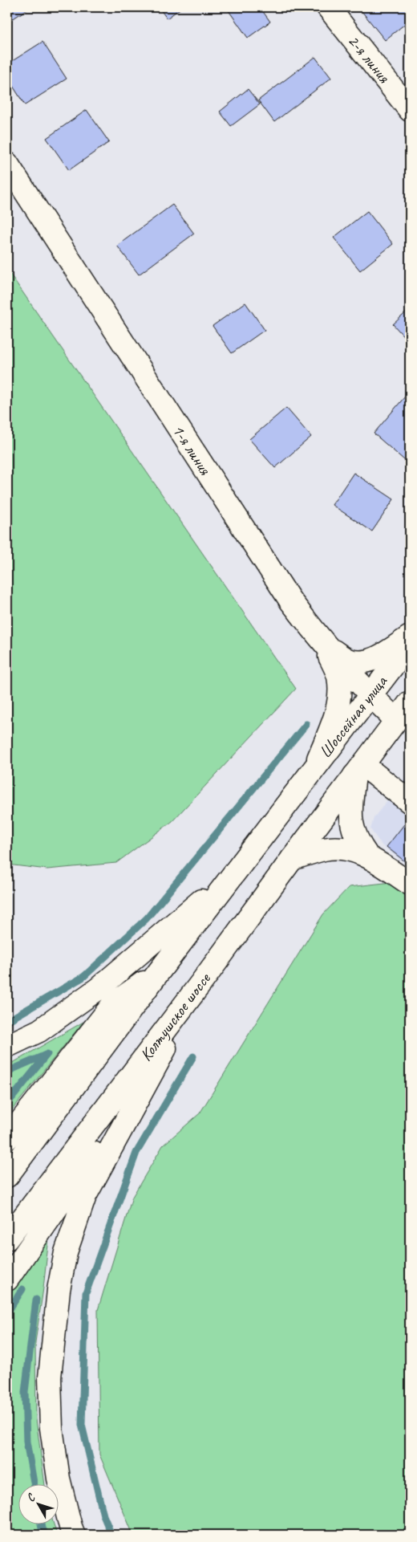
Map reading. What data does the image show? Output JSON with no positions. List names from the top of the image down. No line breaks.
{"streets":{"main road":["2-я линия","1-я линия","Шоссейная улица","Колтушское шоссе"]},"crossings":[["1-я линия","Шоссейная улица"]],"north":"top left"}
